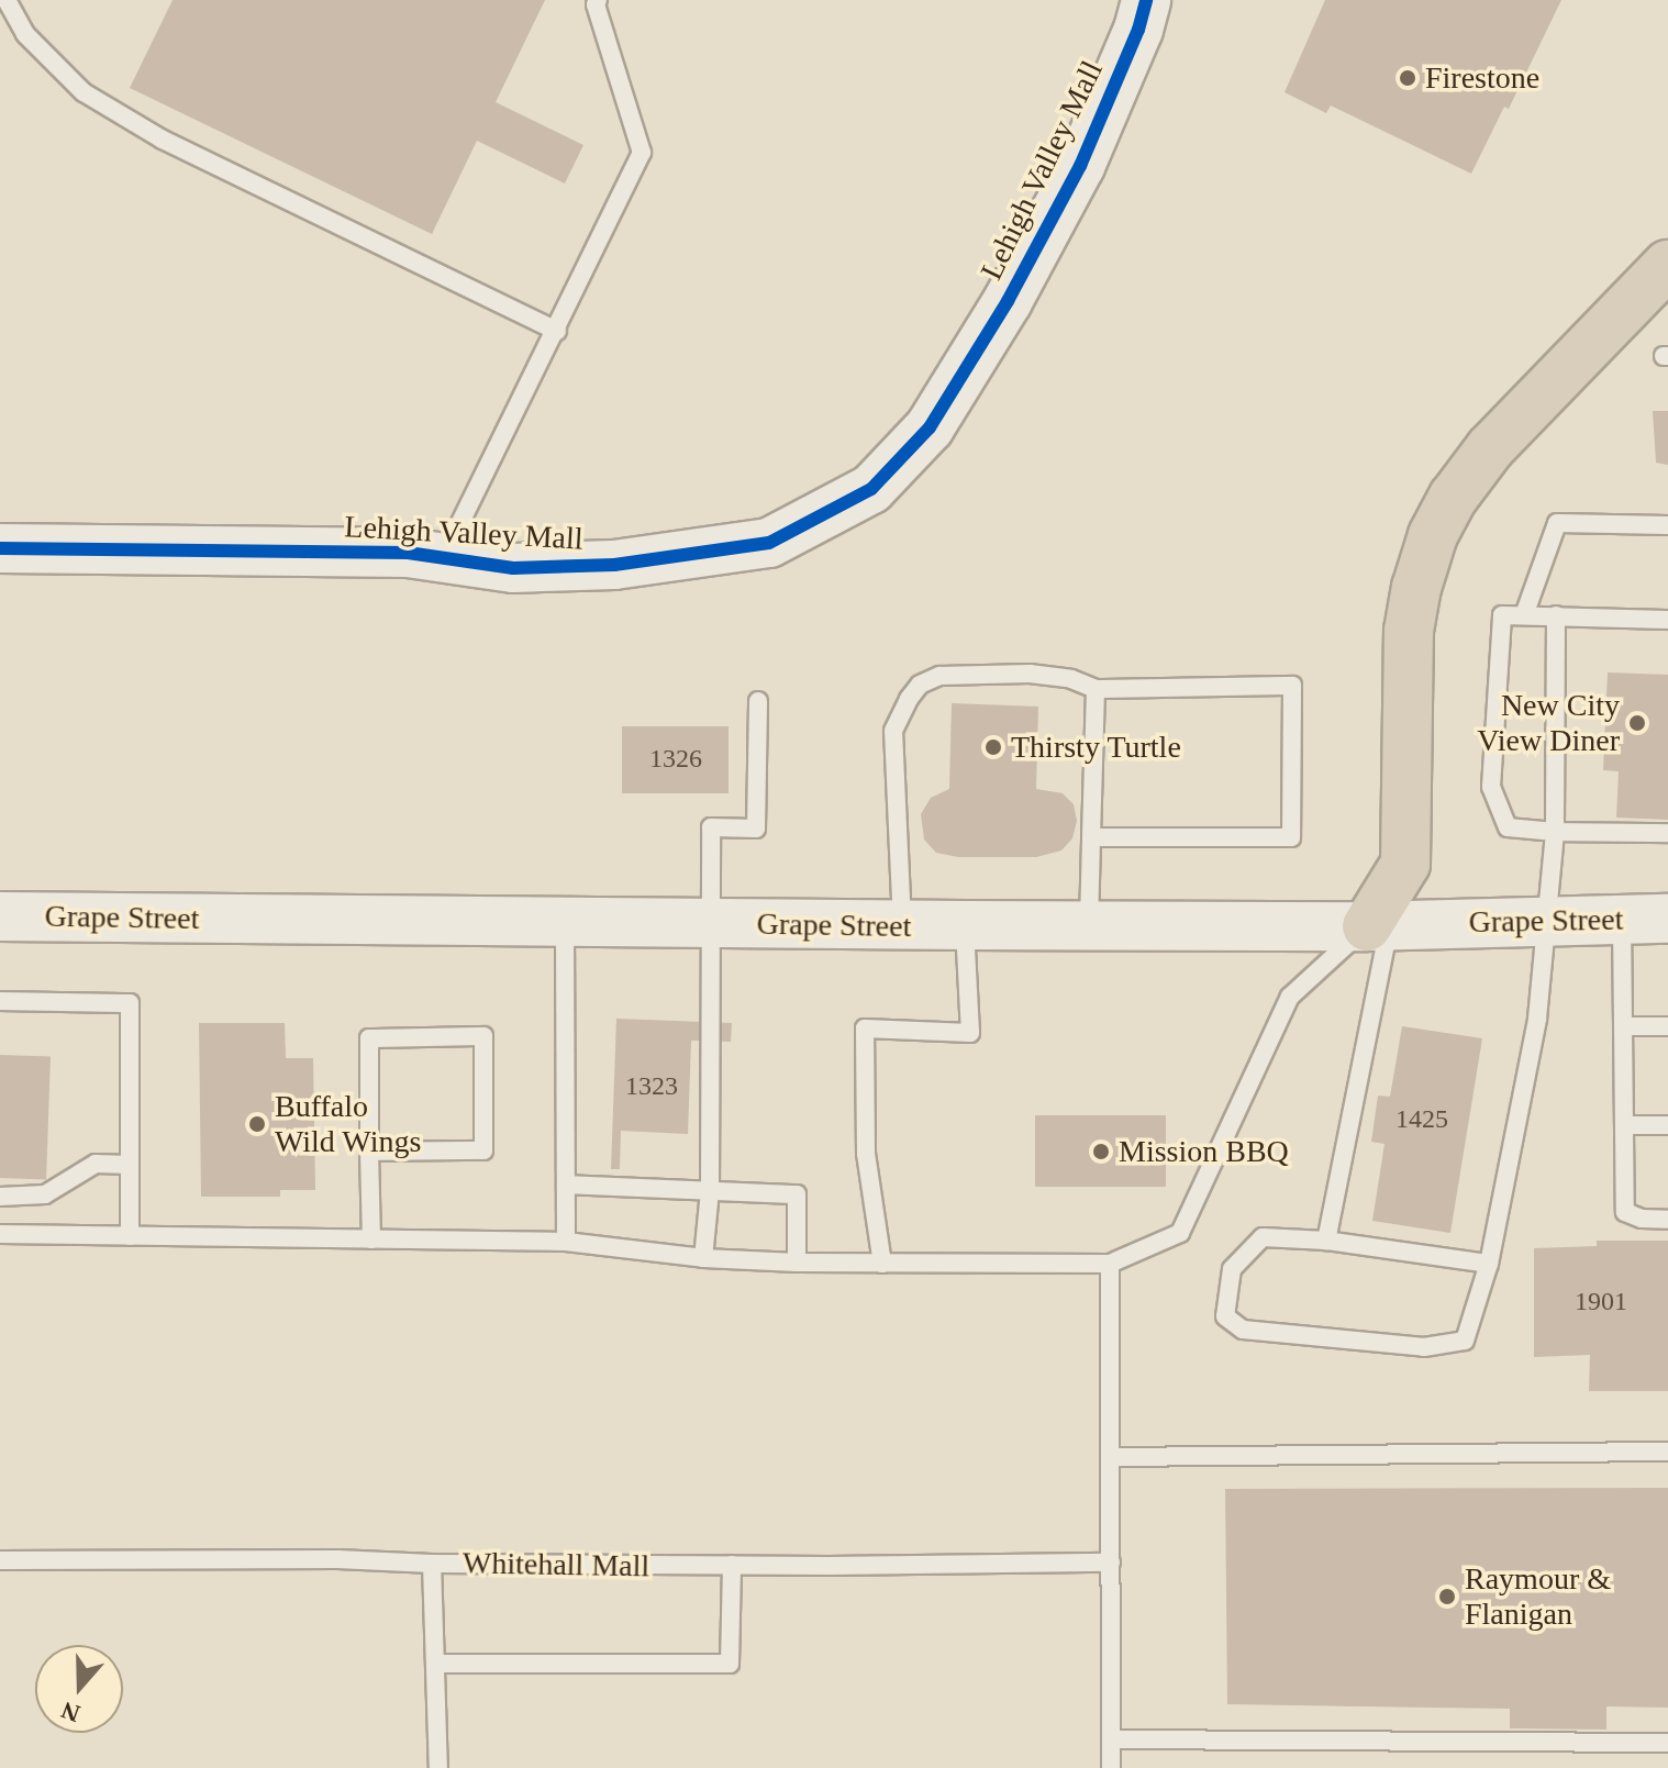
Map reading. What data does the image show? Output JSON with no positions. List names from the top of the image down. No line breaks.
{"streets":{"main road":["Lehigh Valley Mall","Grape Street"],"lane":["Whitehall Mall"]},"places":["Firestone","New City View Diner","Thirsty Turtle","Buffalo Wild Wings","Mission BBQ","Raymour & Flanigan"],"house_numbers":["1326","1323","1425","1901"],"north":"bottom"}
